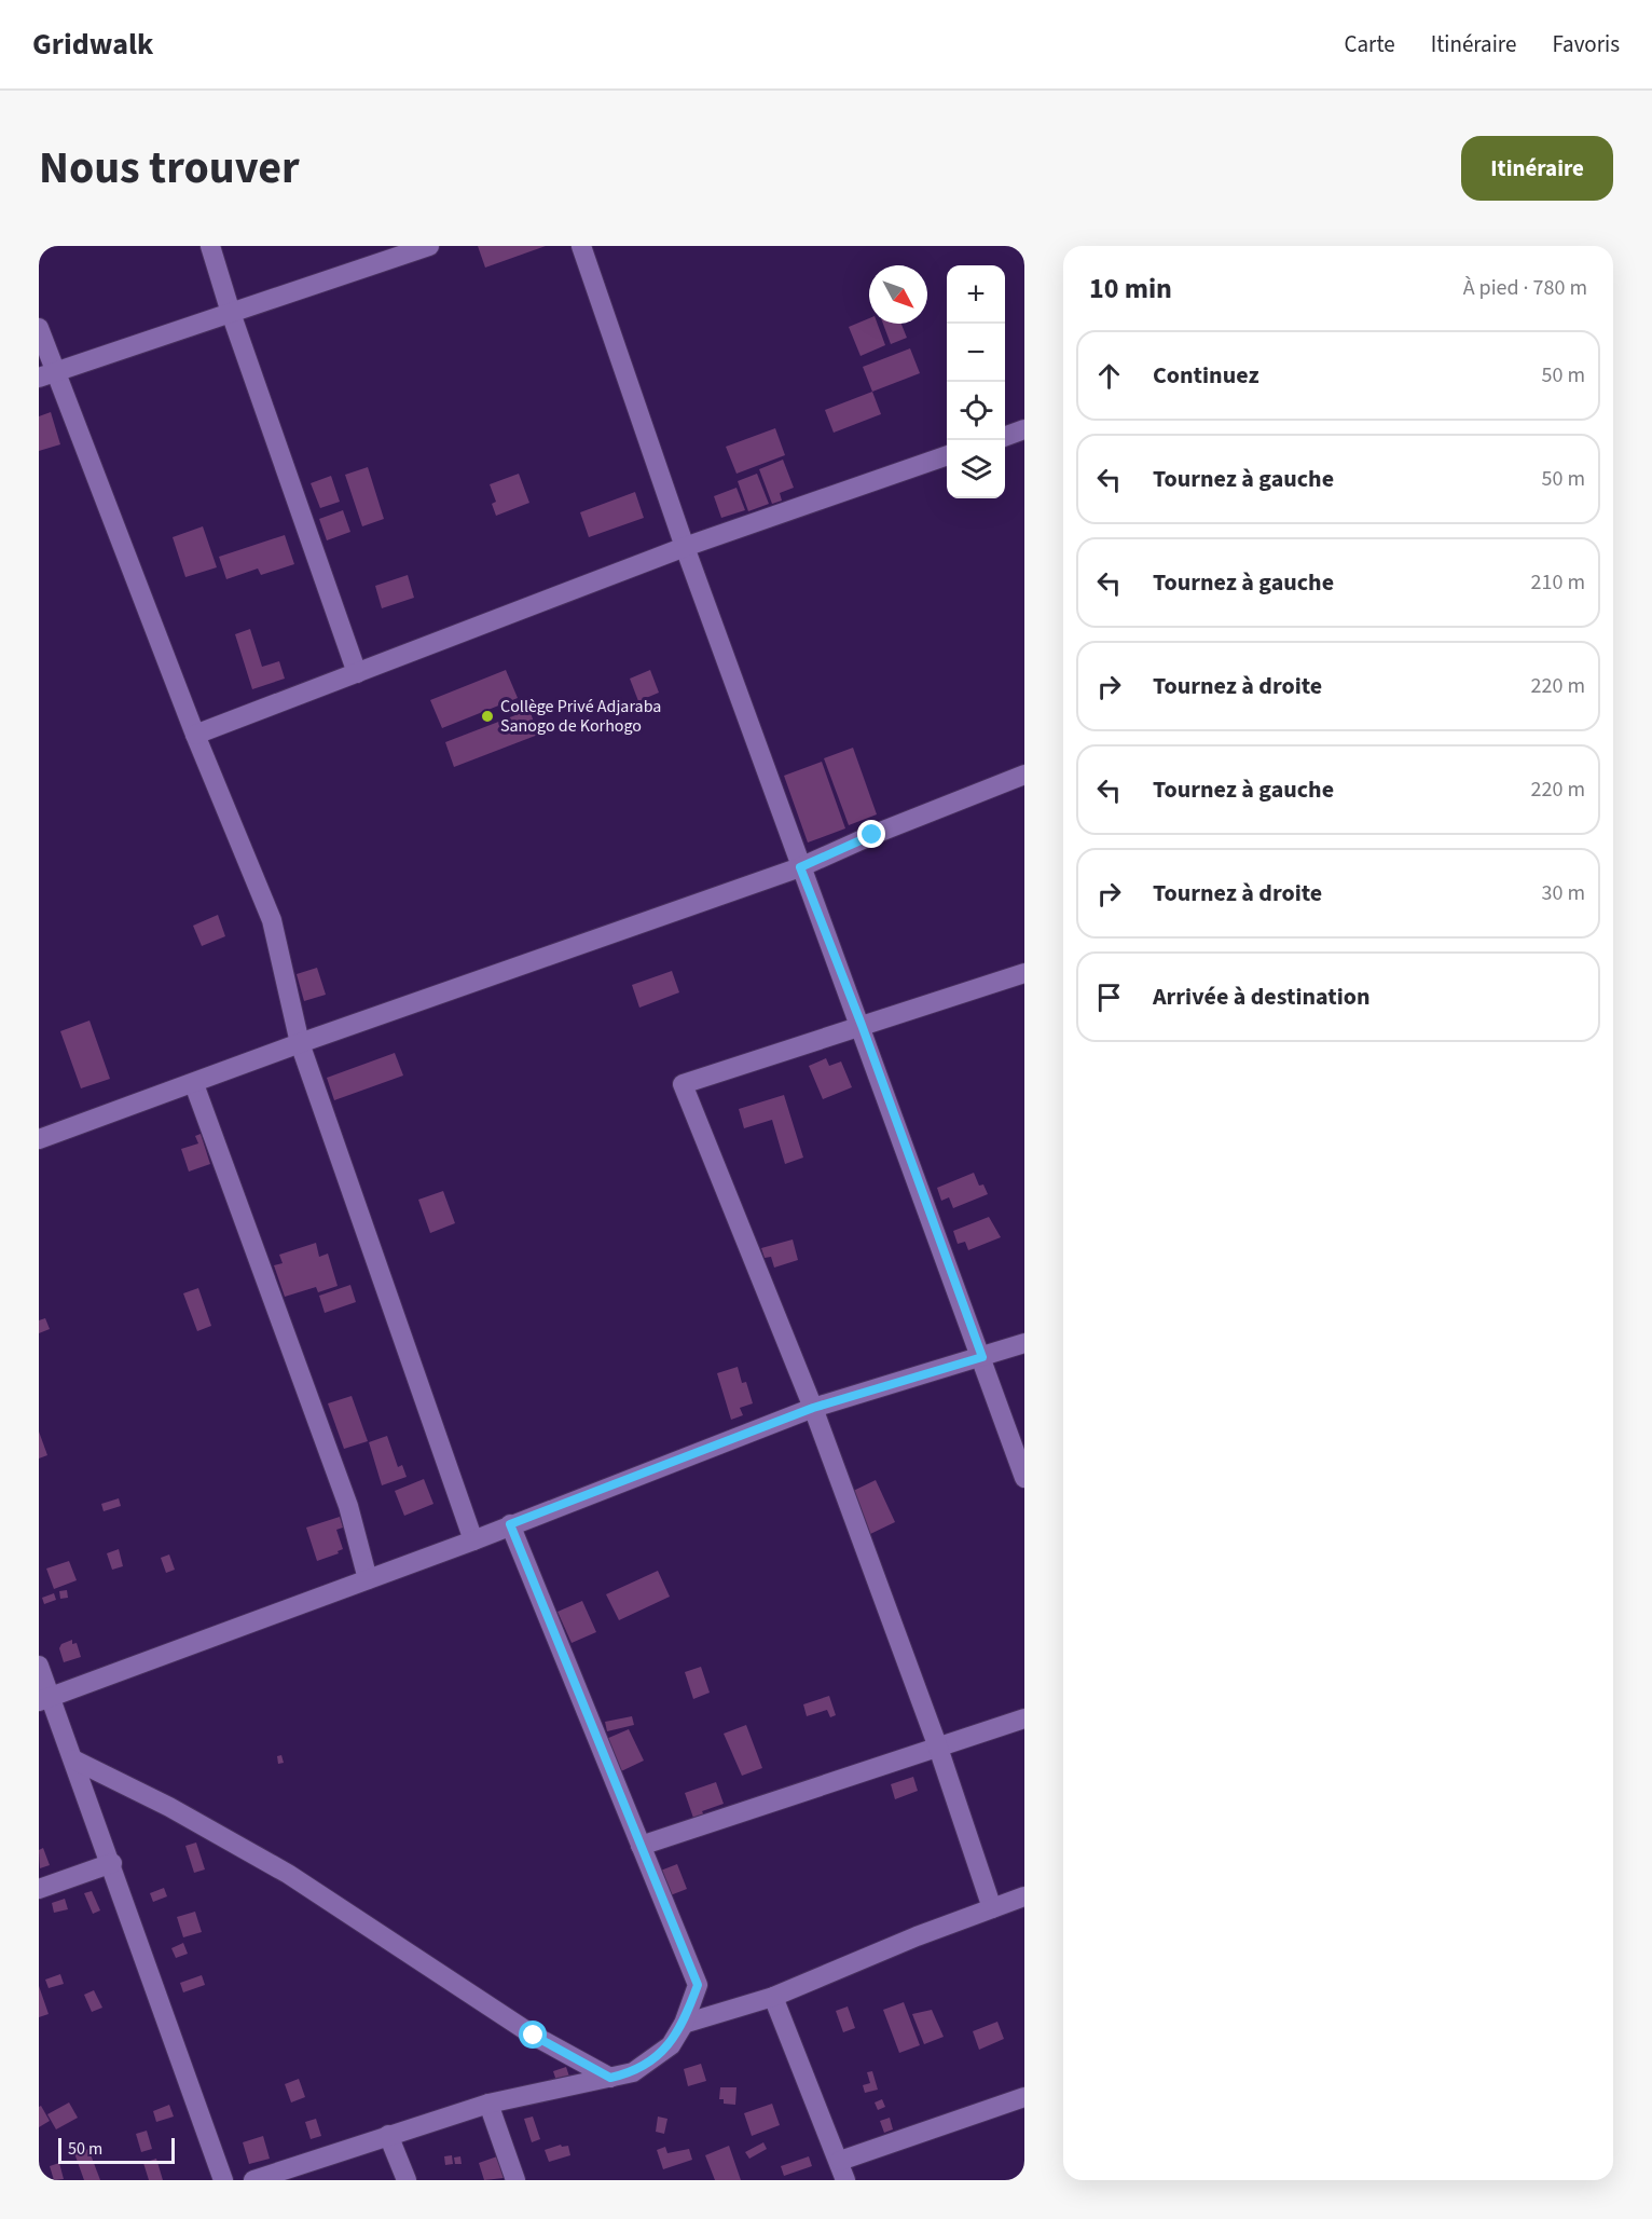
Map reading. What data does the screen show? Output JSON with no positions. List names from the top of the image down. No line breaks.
{"places":["Collège Privé Adjaraba Sanogo de Korhogo"],"scale_bar":"50 m","north":"bottom right","page":{"header":"Gridwalk","nav":["Carte","Itinéraire","Favoris"],"title":"Nous trouver","buttons":"Itinéraire","heading":["10 min","À pied · 780 m"],"map_buttons":["+","−"],"list":[["Continuez","50 m"],["Tournez à gauche","50 m"],["Tournez à gauche","210 m"],["Tournez à droite","220 m"],["Tournez à gauche","220 m"],["Tournez à droite","30 m"],"Arrivée à destination"],"scale":"50 m"}}
